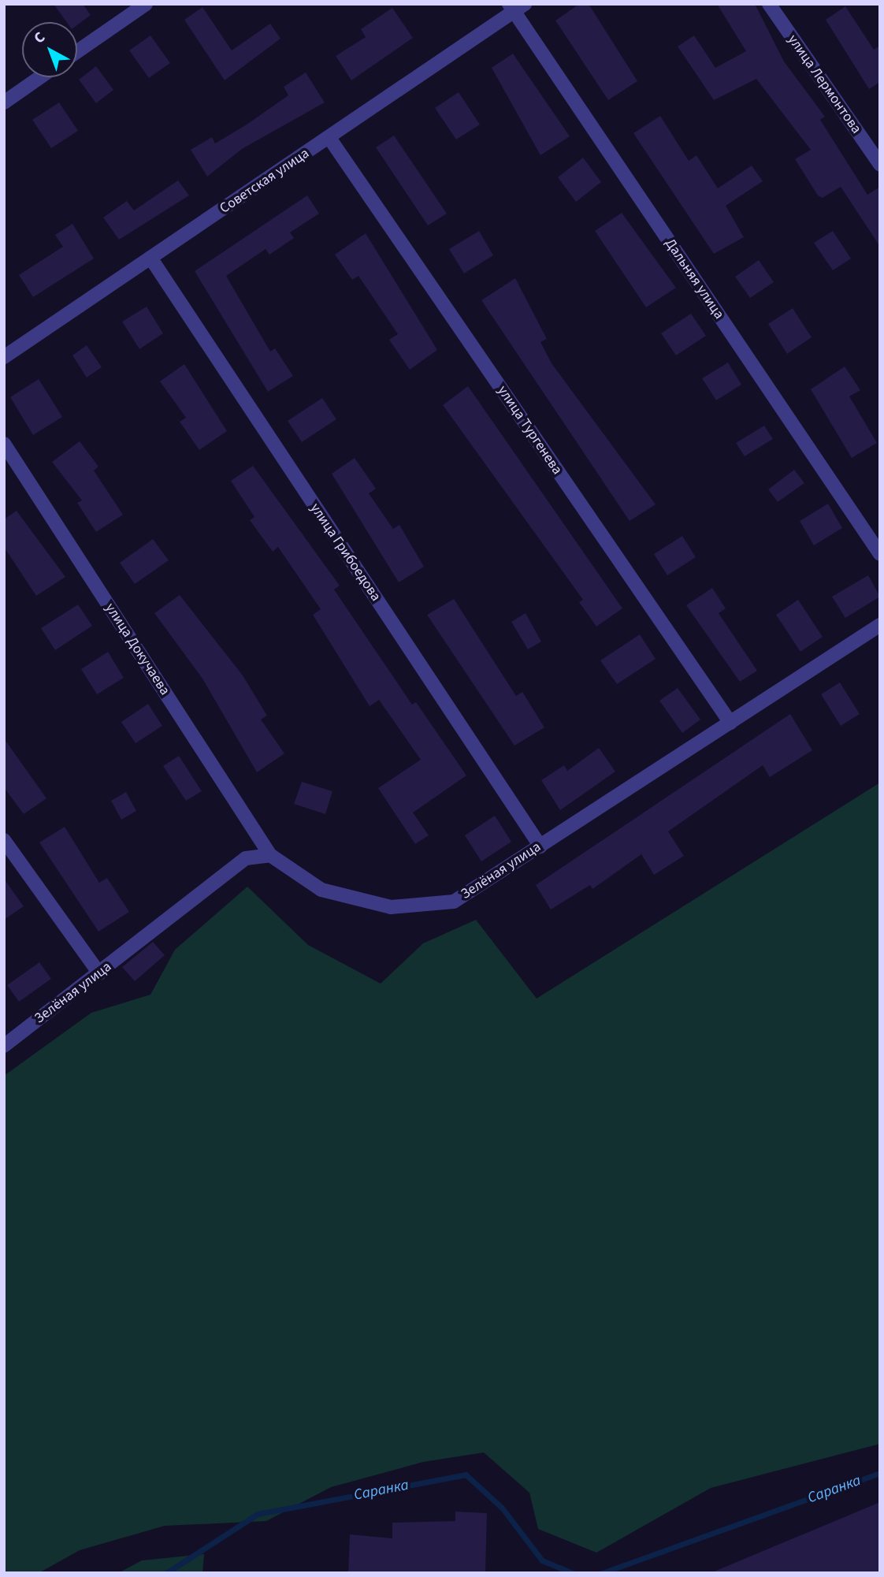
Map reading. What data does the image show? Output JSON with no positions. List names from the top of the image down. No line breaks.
{"streets":{"street":["улица Лермонтова","Советская улица","Дальняя улица","улица Тургенева","улица Грибоедова","улица Докучаева","Зелёная улица"]},"crossings":[["Советская улица","Дальняя улица"],["Советская улица","улица Тургенева"],["Советская улица","улица Грибоедова"],["улица Тургенева","Зелёная улица"],["улица Грибоедова","Зелёная улица"],["улица Докучаева","Зелёная улица"]],"water":["Саранка"],"north":"top left"}
